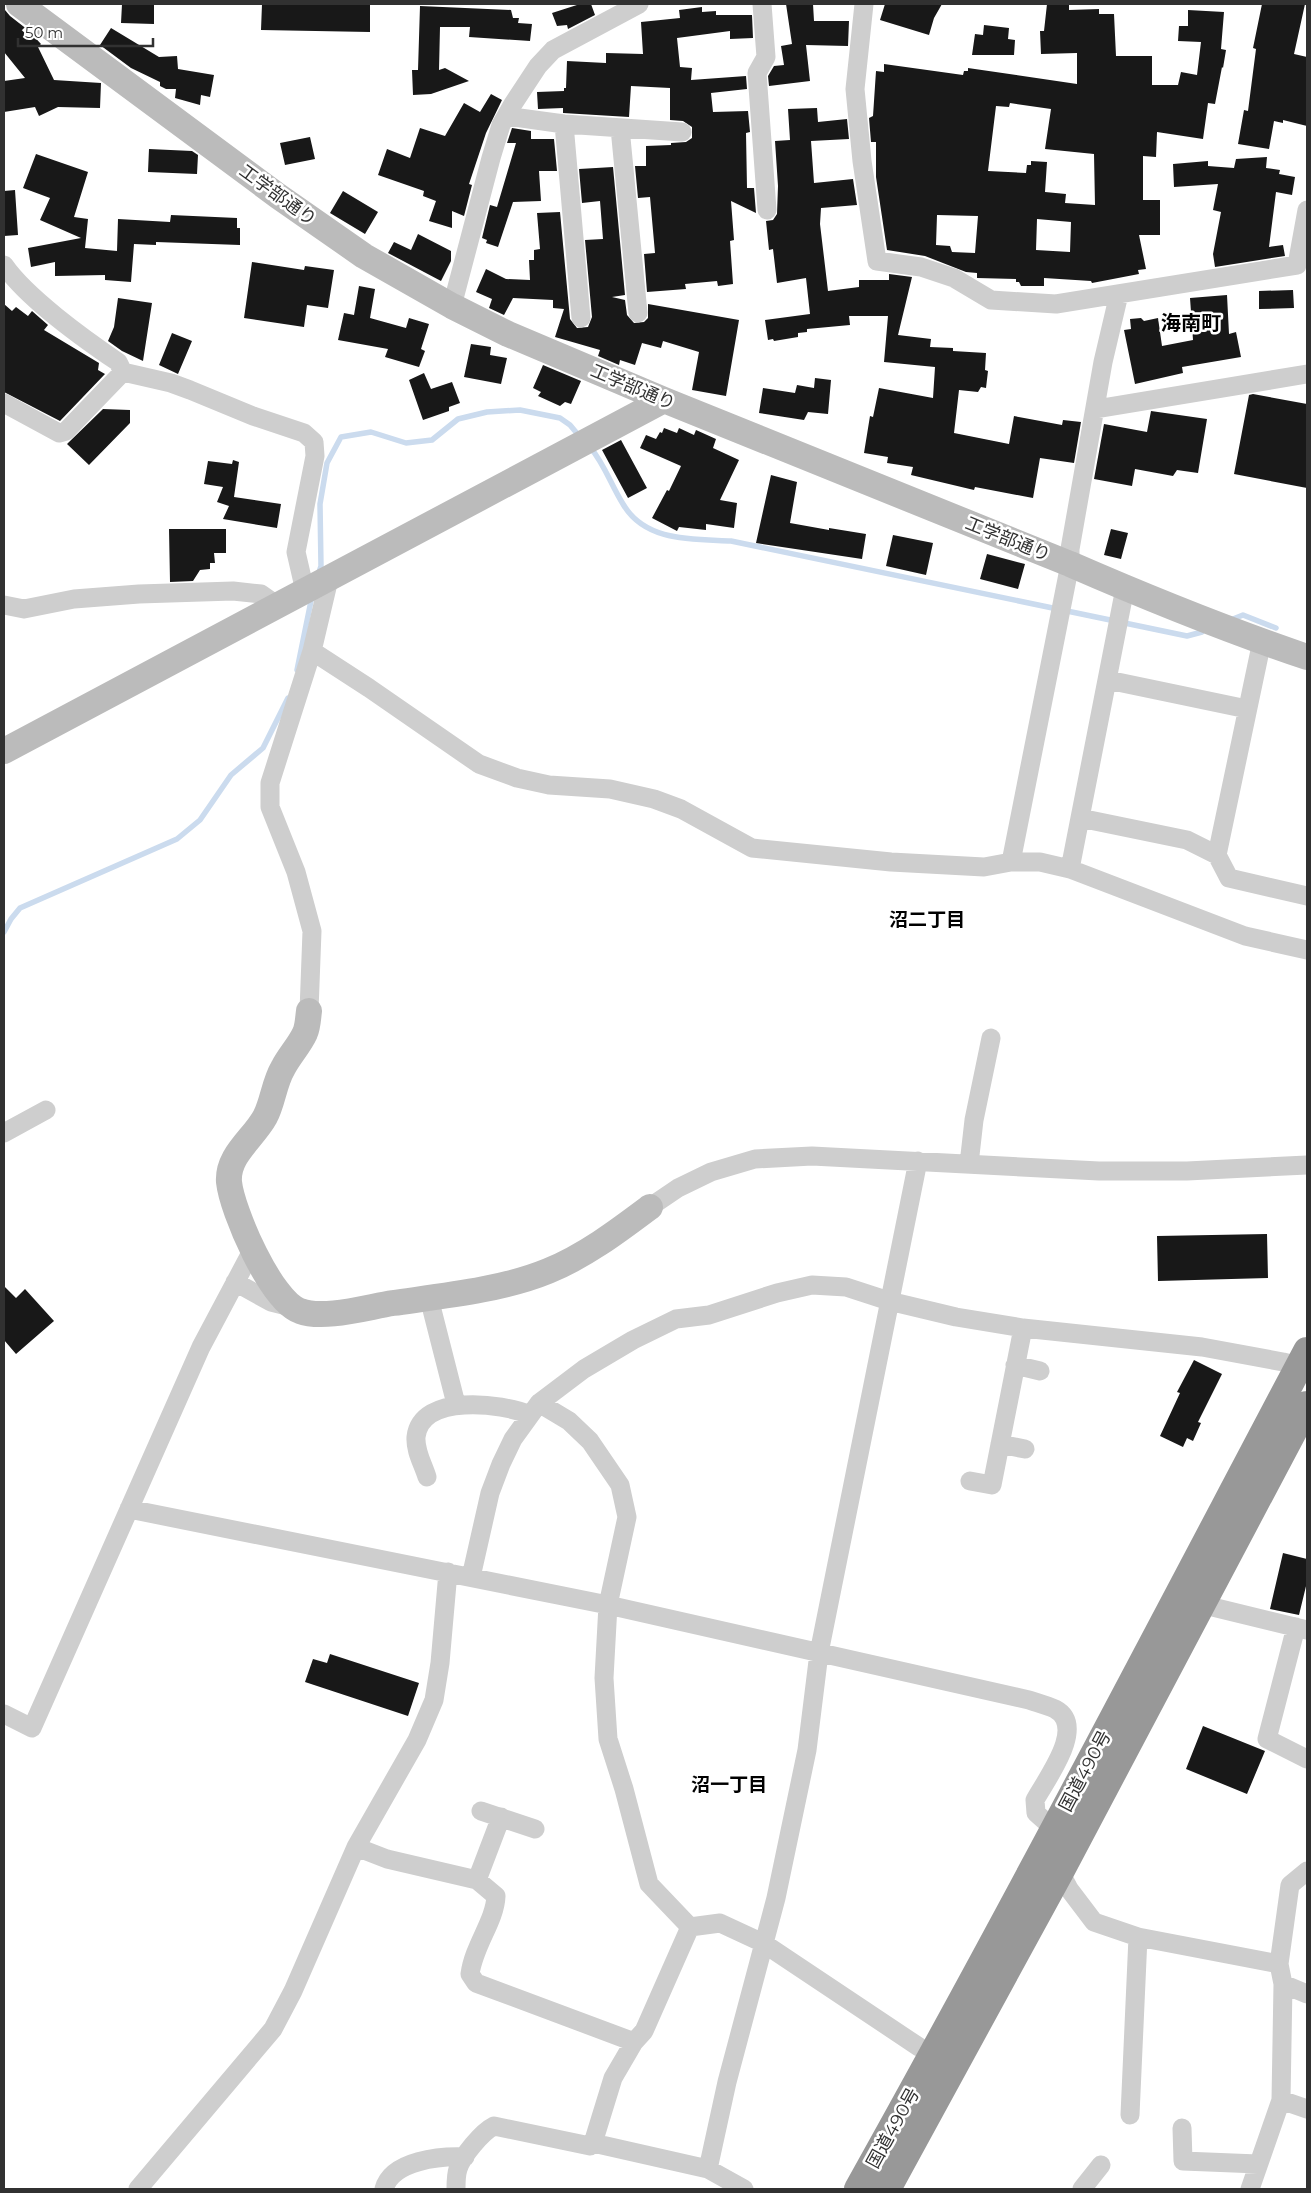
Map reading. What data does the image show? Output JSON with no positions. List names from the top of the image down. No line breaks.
{"streets":{"highway":["国道490号"],"street":["工学部通り"]},"districts":["海南町","沼二丁目","沼一丁目"],"scale_bar":"50 m"}
